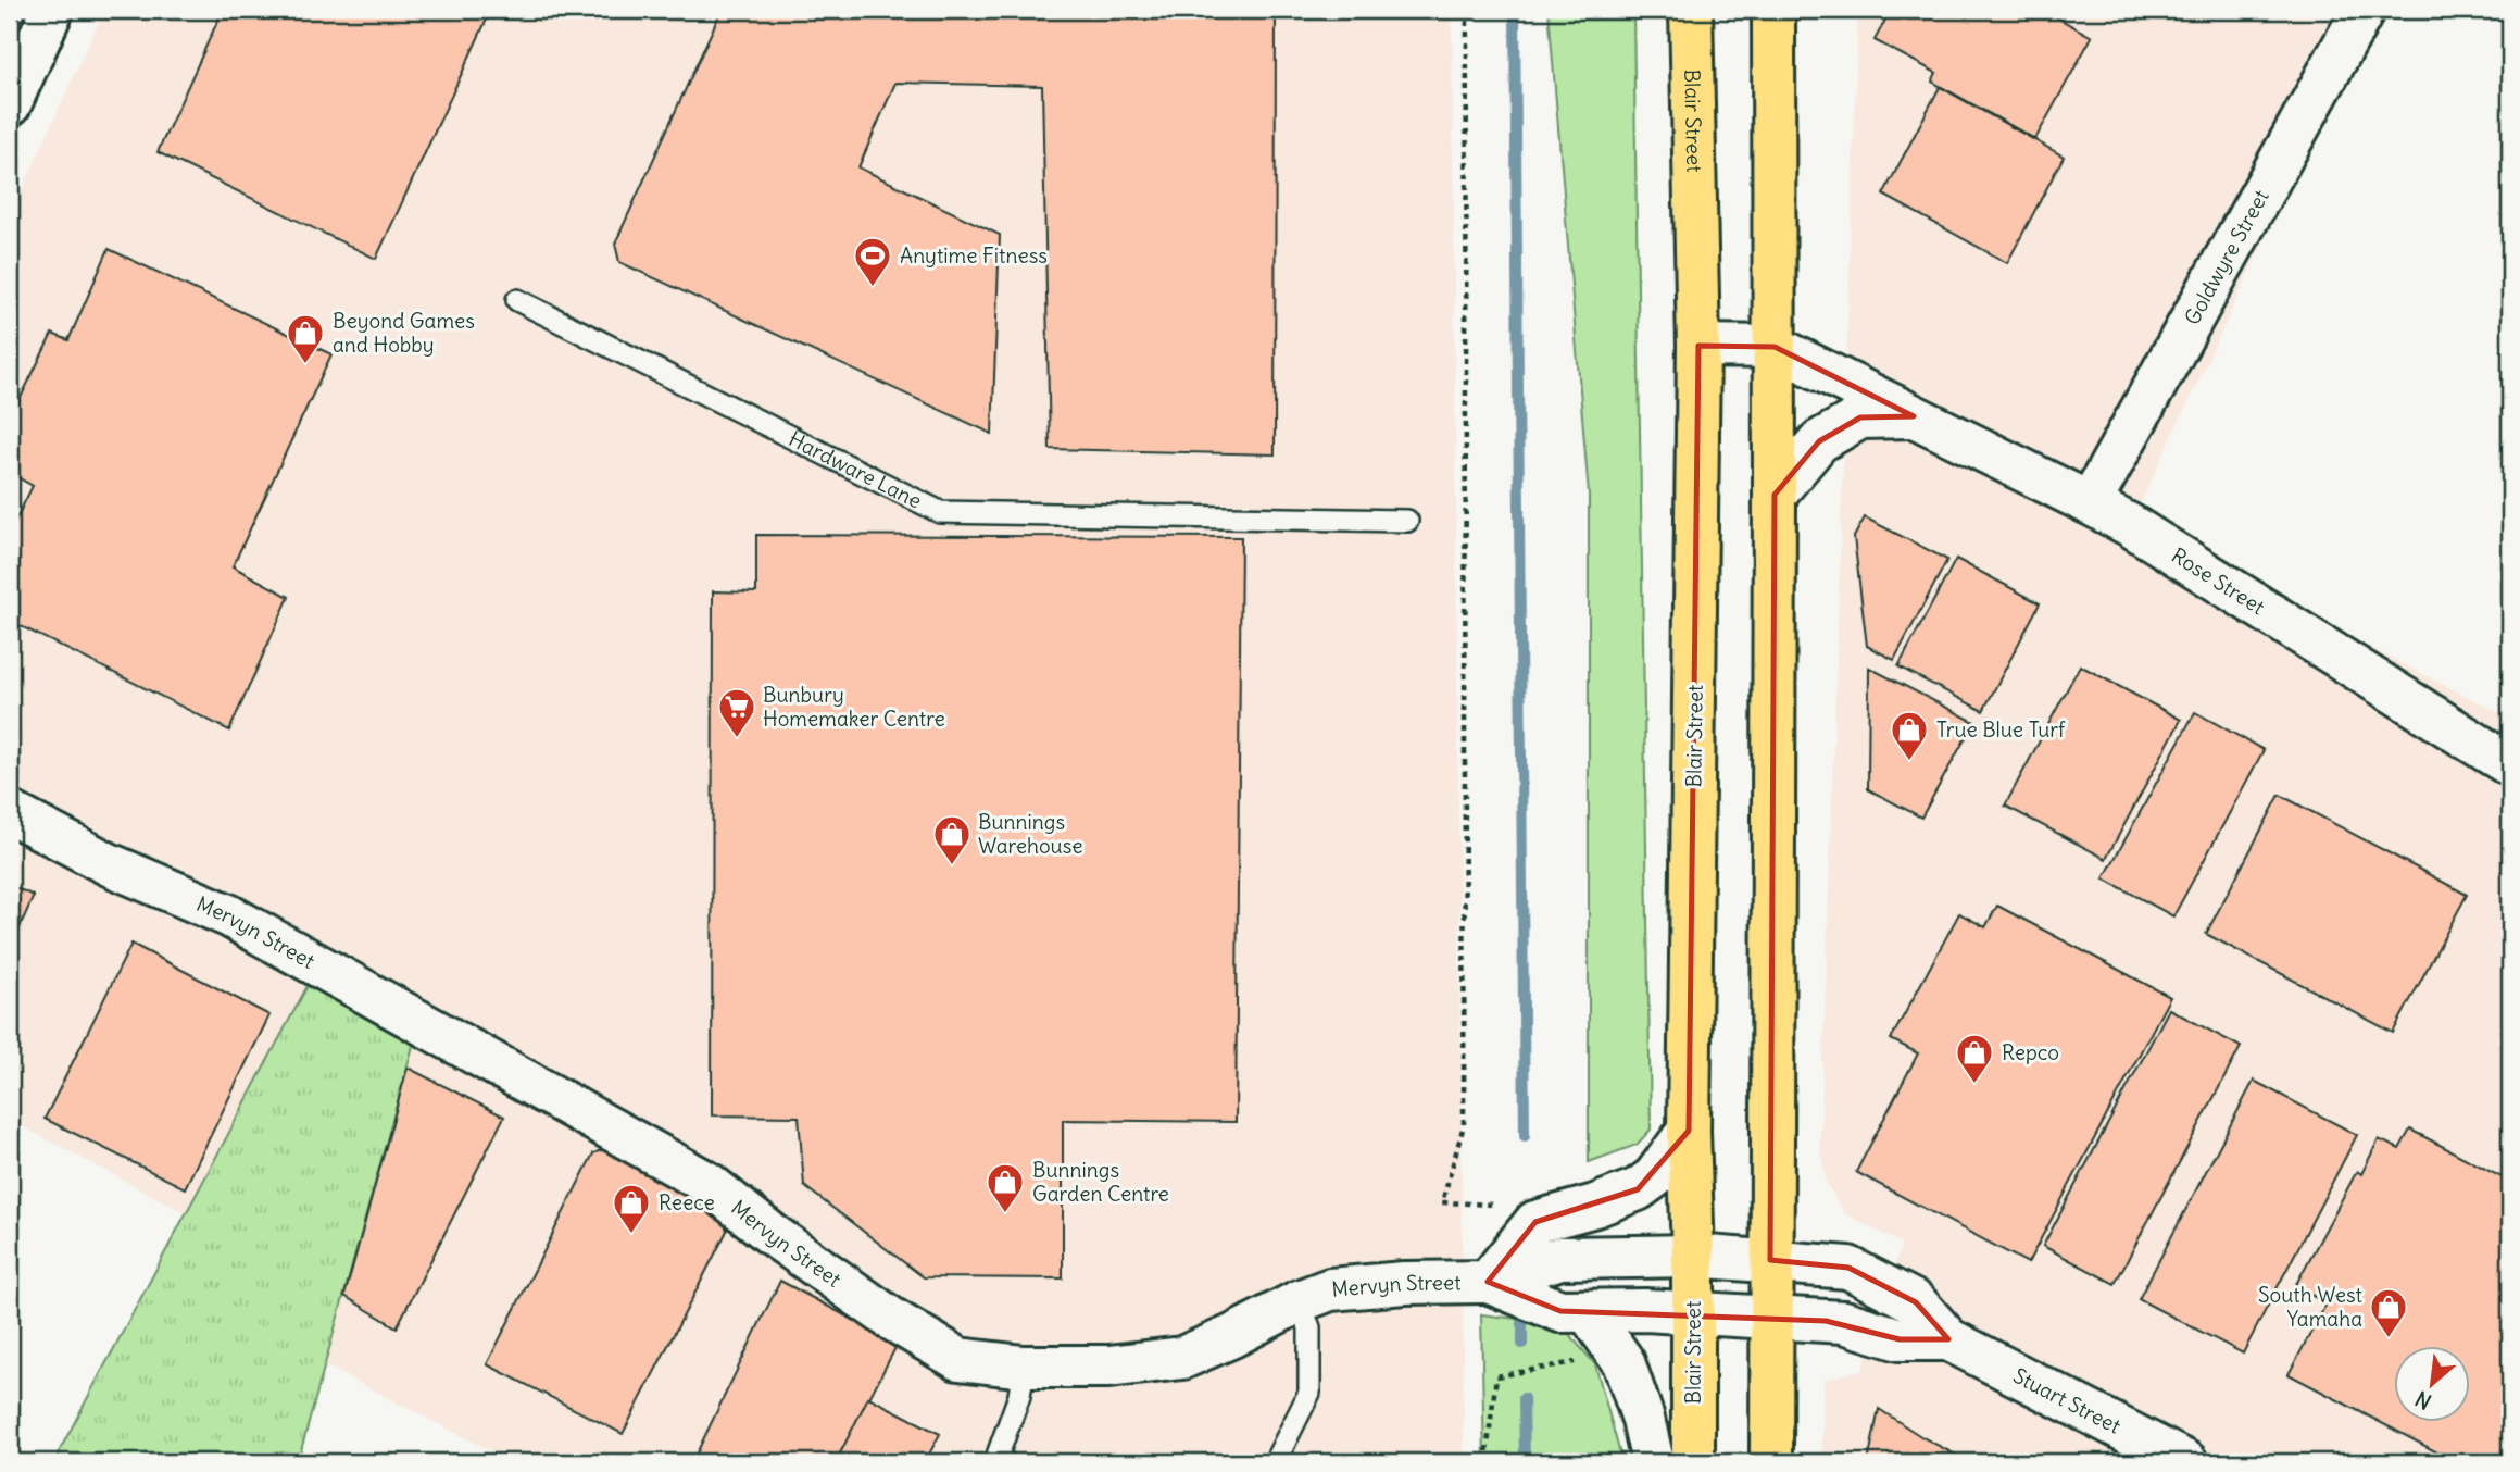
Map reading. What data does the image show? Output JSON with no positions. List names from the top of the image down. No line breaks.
{"streets":{"main road":["Blair Street"],"street":["Goldwyre Street","Rose Street","Mervyn Street","Stuart Street"],"lane":["Hardware Lane"]},"crossings":[["Blair Street","Rose Street"],["Blair Street","Mervyn Street"],["Goldwyre Street","Rose Street"],["Mervyn Street","Stuart Street"]],"places":{"sports":["Anytime Fitness"],"shop":["Beyond Games and Hobby","True Blue Turf","Bunnings Warehouse","Repco","Bunnings Garden Centre","Reece","South West Yamaha"],"supermarket":["Bunbury Homemaker Centre"]},"north":"bottom left"}
